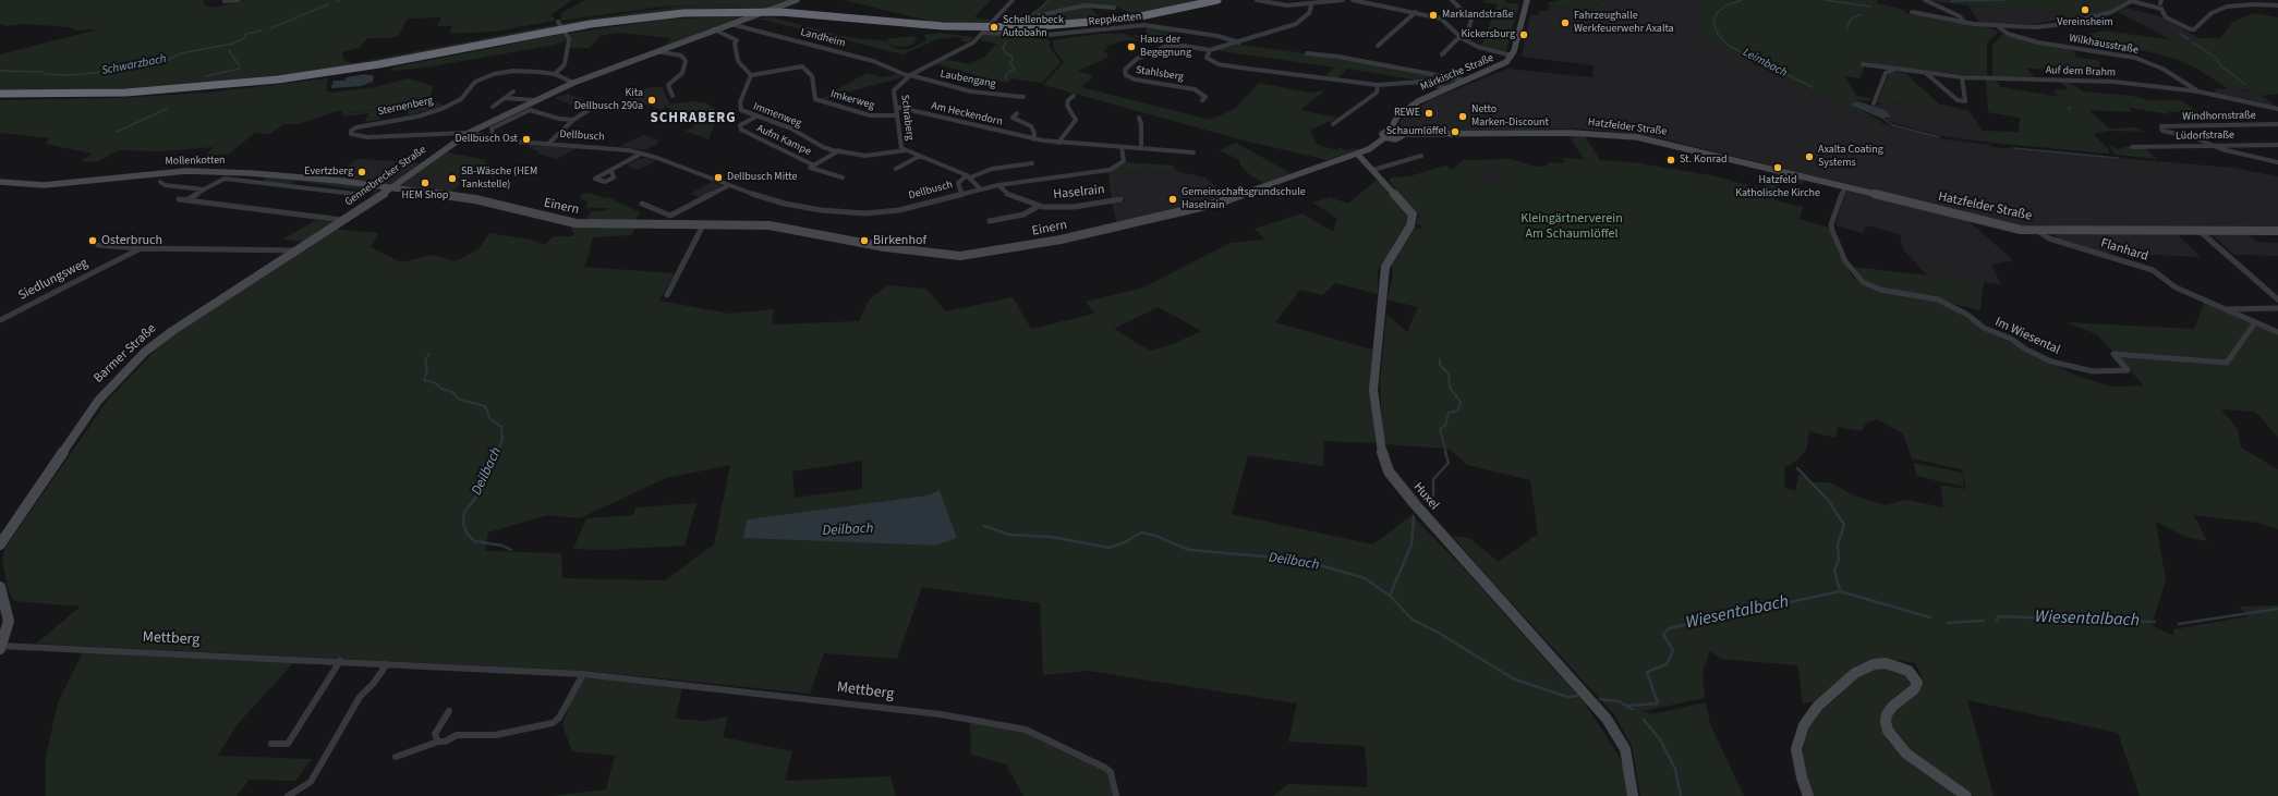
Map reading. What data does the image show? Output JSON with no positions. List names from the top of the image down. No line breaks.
{"streets":{"main road":["Märkische Straße","Hatzfelder Straße","Mollenkotten","Gennebrecker Straße","Einern","Barmer Straße","Huxel"],"street":["Reppkotten","Landheim","Wilkhausstraße","Auf dem Brahm","Stahlsberg","Laubengang","Imkerweg","Sternenberg","Am Heckendorn","Immenweg","Windhornstraße","Schraberg","Dellbusch","Lüdorfstraße","Aufm Kampe","Haselrain","Flanhard","Siedlungsweg","Im Wiesental","Mettberg"]},"crossings":[["Reppkotten","Stahlsberg"],["Reppkotten","Schraberg"],["Landheim","Laubengang"],["Landheim","Schraberg"],["Landheim","Gennebrecker Straße"],["Wilkhausstraße","Auf dem Brahm"],["Märkische Straße","Einern"],["Laubengang","Schraberg"],["Imkerweg","Immenweg"],["Imkerweg","Schraberg"],["Sternenberg","Dellbusch"],["Sternenberg","Gennebrecker Straße"],["Am Heckendorn","Schraberg"],["Am Heckendorn","Dellbusch"],["Immenweg","Schraberg"],["Immenweg","Aufm Kampe"],["Windhornstraße","Lüdorfstraße"],["Schraberg","Dellbusch"],["Hatzfelder Straße","Flanhard"],["Hatzfelder Straße","Im Wiesental"],["Dellbusch","Gennebrecker Straße"],["Dellbusch","Haselrain"],["Mollenkotten","Gennebrecker Straße"],["Mollenkotten","Einern"],["Gennebrecker Straße","Einern"],["Gennebrecker Straße","Barmer Straße"],["Einern","Huxel"],["Flanhard","Im Wiesental"],["Siedlungsweg","Barmer Straße"]],"districts":["SCHRABERG"],"water":["Leimbach","Schwarzbach","Deilbach","Wiesentalbach"],"parks":["Kleingärtnerverein Am Schaumlöffel"],"places":["Vereinsheim","Marklandstraße","Fahrzeughalle Werkfeuerwehr Axalta","Schellenbeck Autobahn","Kickersburg","Haus der Begegnung","Kita Dellbusch 290a","REWE","Netto Marken-Discount","Schaumlöffel","Dellbusch Ost","Axalta Coating Systems","St. Konrad","Hatzfeld Katholische Kirche","Evertzberg","Dellbusch Mitte","SB-Wäsche (HEM Tankstelle)","HEM Shop","Gemeinschaftsgrundschule Haselrain","Osterbruch","Birkenhof"]}
